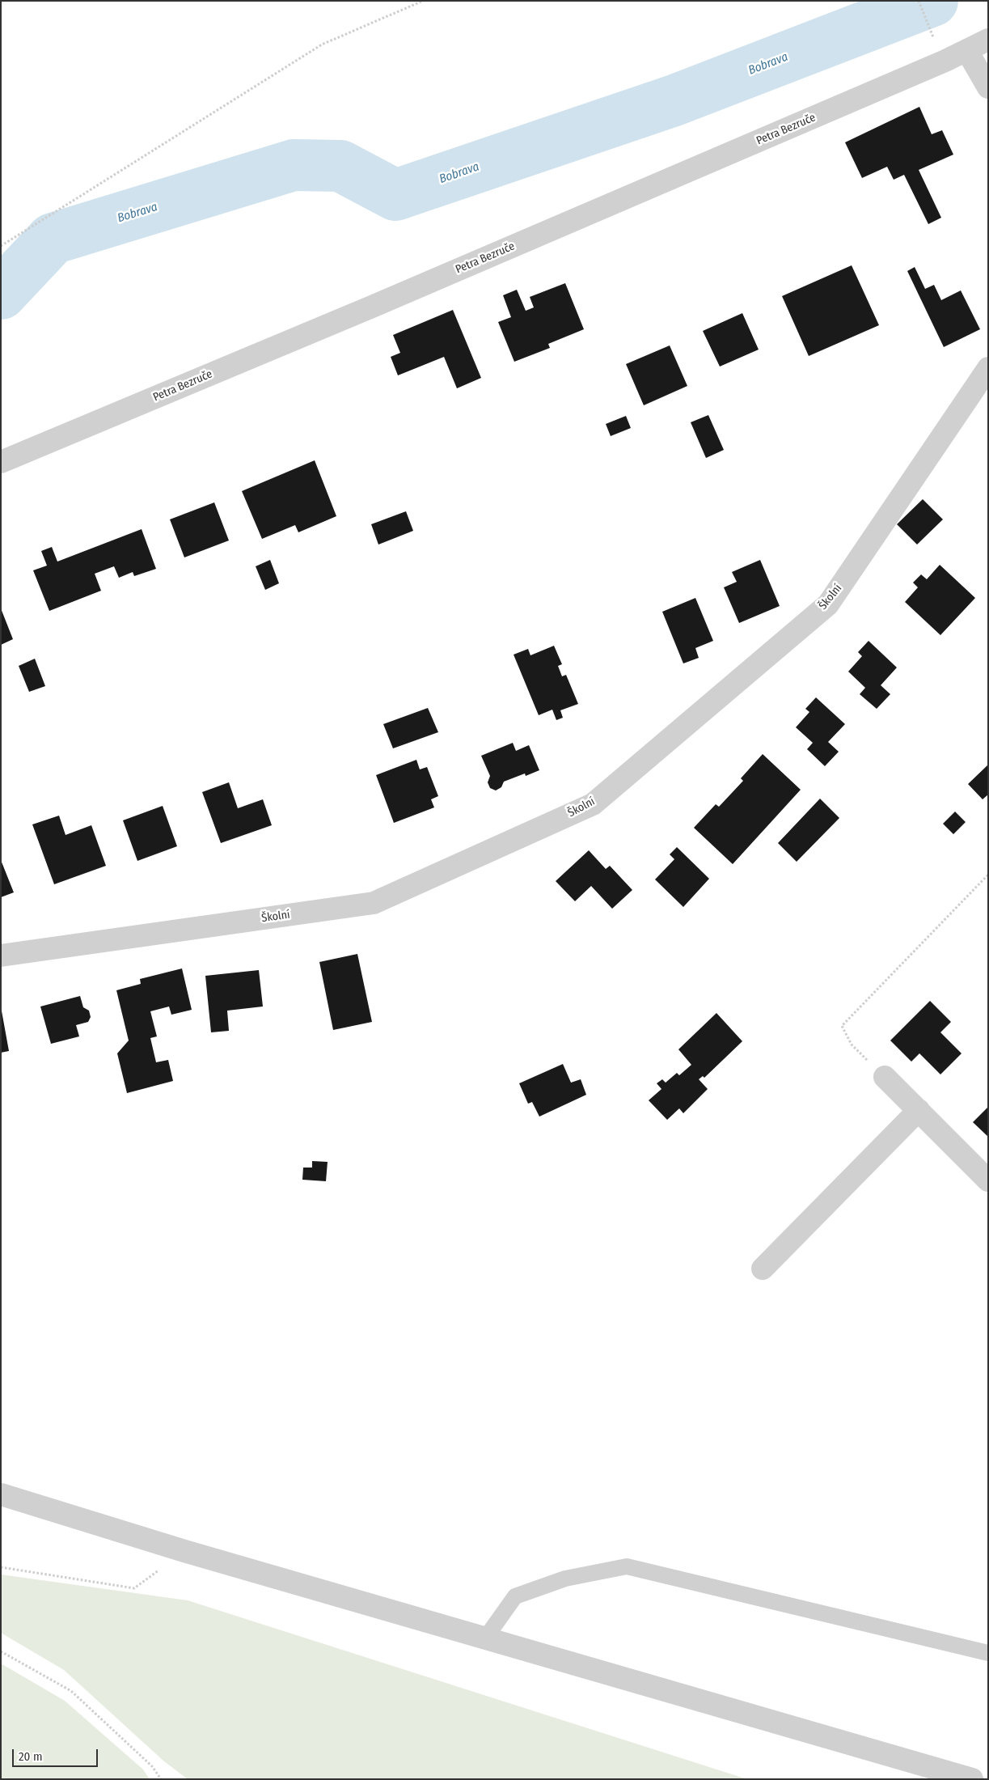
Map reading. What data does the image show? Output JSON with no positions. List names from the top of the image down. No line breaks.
{"streets":{"street":["Petra Bezruče","Školní"]},"water":["Bobrava"],"scale_bar":"20 m"}
